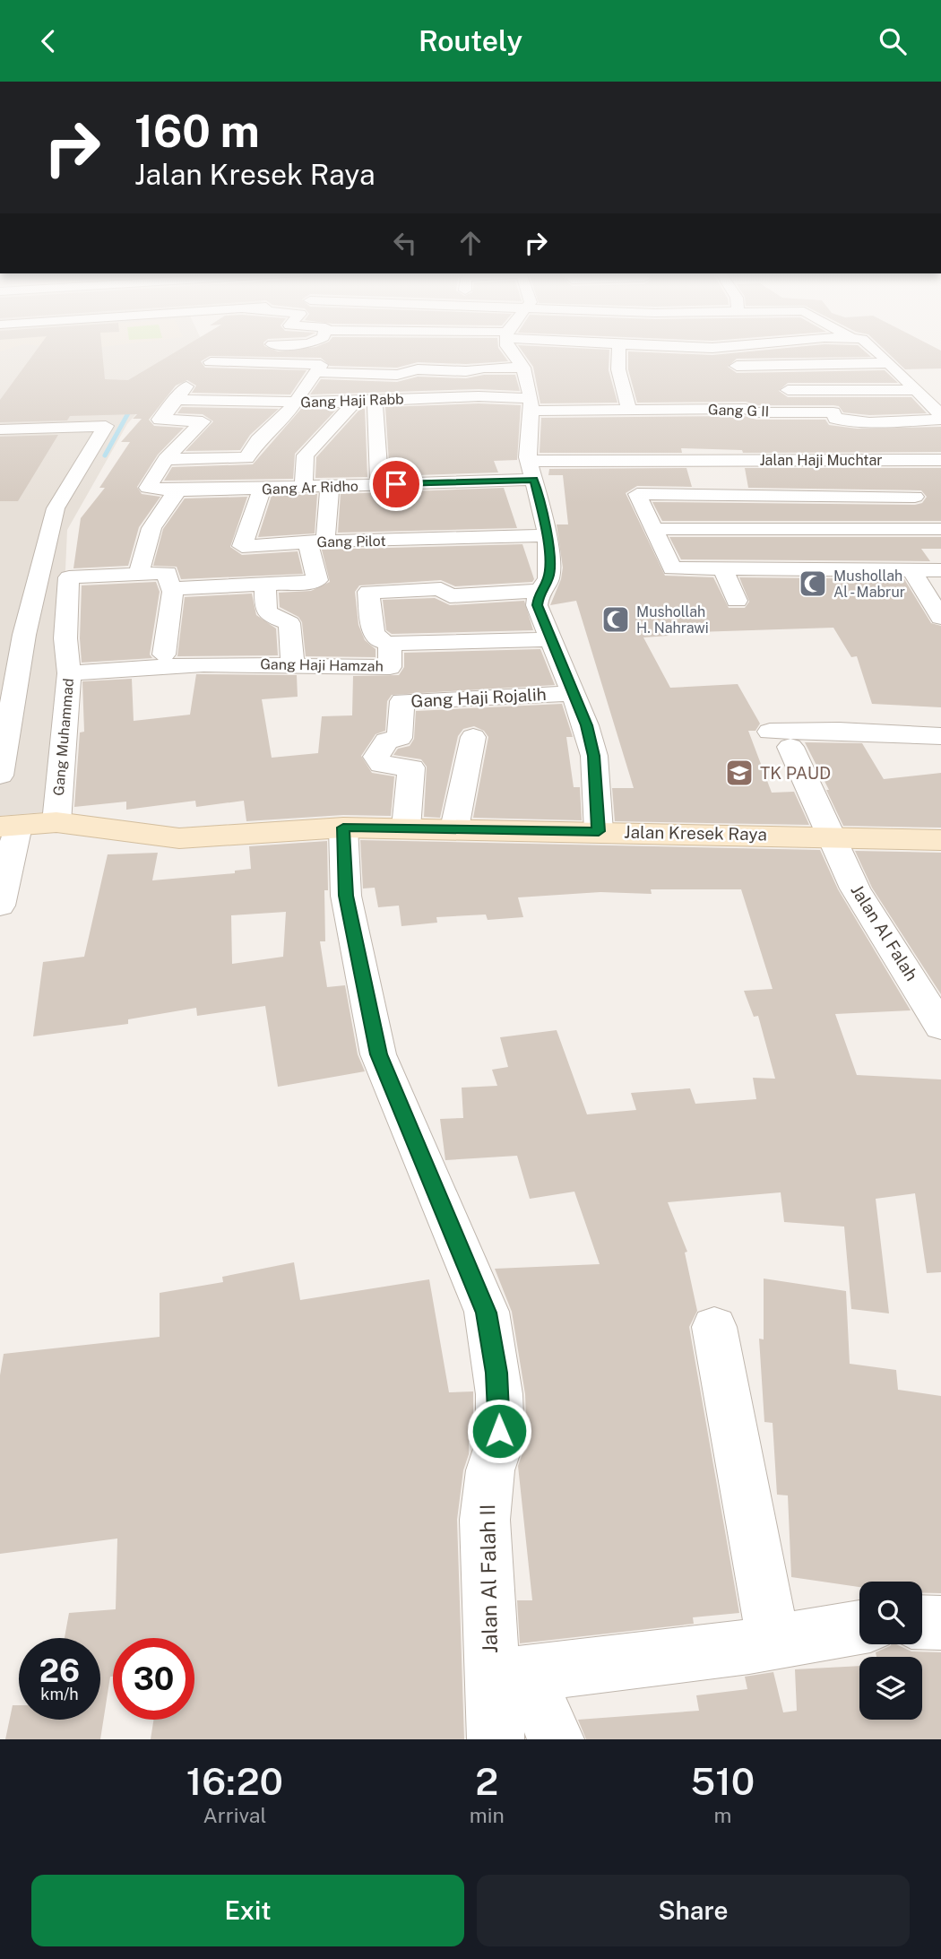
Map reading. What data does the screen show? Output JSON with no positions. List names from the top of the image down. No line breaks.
{"streets":{"street":["Gang Haji Rabb","Gang G II","Jalan Haji Muchtar","Gang Ar Ridho","Gang Pilot","Gang Haji Hamzah","Gang Haji Rojalih","Gang Muhammad","Jalan Kresek Raya","Jalan Al Falah","Jalan Al Falah II"]},"crossings":[["Gang Haji Rabb","Gang G II"],["Gang Haji Hamzah","Gang Muhammad"],["Gang Haji Rojalih","Jalan Kresek Raya"],["Gang Muhammad","Jalan Kresek Raya"],["Jalan Kresek Raya","Jalan Al Falah"],["Jalan Kresek Raya","Jalan Al Falah II"]],"places":{"mosque":["Mushollah Al - Mabrur","Mushollah H. Nahrawi"],"school or university":["TK PAUD"]},"page":{"header":"Routely","turn":["160 m","Jalan Kresek Raya"],"speed":"26 km/h","limit":"30","eta":["16:20","Arrival","2","min","510","m"],"buttons":["Exit","Share"]}}
